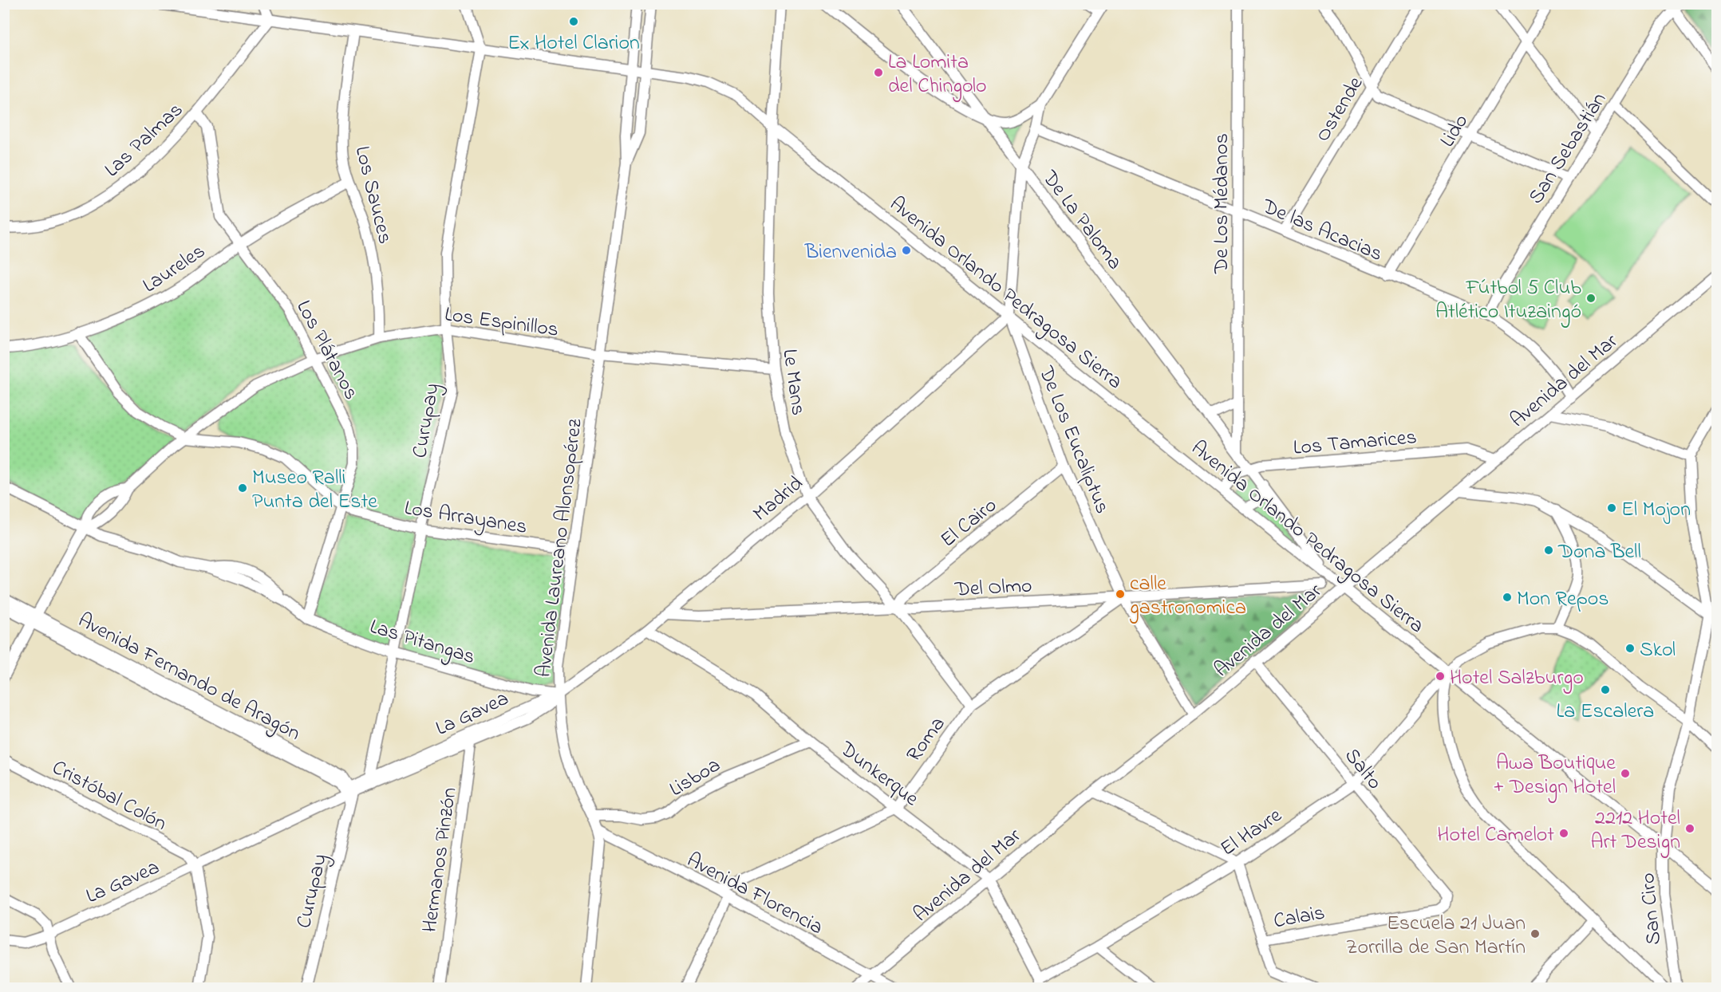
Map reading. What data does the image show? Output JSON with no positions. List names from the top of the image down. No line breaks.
{"streets":{"street":["Ostende","Lido","Las Palmas","San Sebastián","Los Sauces","De Los Médanos","De La Paloma","De las Acacias","Laureles","Avenida Orlando Pedragosa Sierra","Los Espinillos","Los Plátanos","Avenida del Mar","Le Mans","Curupay","De Los Eucaliptus","Los Tamarices","Madrid","Los Arrayanes","El Cairo","Avenida Laureano Alonsopérez","Del Olmo","Las Pitangas","Avenida Fernando de Aragón","La Gavea","Roma","Salto","Dunkerque","Lisboa","Cristóbal Colón","El Havre","Hermanos Pinzón","Avenida Florencia","San Ciro","Calais"]},"crossings":[["Ostende","De las Acacias"],["Lido","De las Acacias"],["Las Palmas","Avenida Orlando Pedragosa Sierra"],["Las Palmas","Los Plátanos"],["San Sebastián","De las Acacias"],["Los Sauces","Laureles"],["Los Sauces","Avenida Orlando Pedragosa Sierra"],["Los Sauces","Los Espinillos"],["De Los Médanos","De La Paloma"],["De Los Médanos","De las Acacias"],["De La Paloma","Avenida Orlando Pedragosa Sierra"],["De La Paloma","De Los Eucaliptus"],["De La Paloma","Los Tamarices"],["De las Acacias","Avenida del Mar"],["De las Acacias","De Los Eucaliptus"],["Laureles","Los Plátanos"],["Laureles","Los Arrayanes"],["Avenida Orlando Pedragosa Sierra","Avenida del Mar"],["Avenida Orlando Pedragosa Sierra","Le Mans"],["Avenida Orlando Pedragosa Sierra","Curupay"],["Avenida Orlando Pedragosa Sierra","De Los Eucaliptus"],["Avenida Orlando Pedragosa Sierra","Los Tamarices"],["Avenida Orlando Pedragosa Sierra","Madrid"],["Avenida Orlando Pedragosa Sierra","Avenida Laureano Alonsopérez"],["Avenida Orlando Pedragosa Sierra","El Havre"],["Avenida Orlando Pedragosa Sierra","San Ciro"],["Los Espinillos","Los Plátanos"],["Los Espinillos","Le Mans"],["Los Espinillos","Curupay"],["Los Espinillos","Los Arrayanes"],["Los Espinillos","Avenida Laureano Alonsopérez"],["Los Espinillos","Las Pitangas"],["Los Espinillos","Avenida Fernando de Aragón"],["Los Plátanos","Los Arrayanes"],["Los Plátanos","Las Pitangas"],["Avenida del Mar","De Los Eucaliptus"],["Avenida del Mar","Los Tamarices"],["Avenida del Mar","Salto"],["Avenida del Mar","Dunkerque"],["Avenida del Mar","Avenida Florencia"],["Le Mans","Madrid"],["Le Mans","El Cairo"],["Le Mans","Del Olmo"],["Le Mans","Roma"],["Curupay","Los Arrayanes"],["Curupay","Las Pitangas"],["Curupay","Avenida Fernando de Aragón"],["Curupay","La Gavea"],["De Los Eucaliptus","Madrid"],["De Los Eucaliptus","El Cairo"],["De Los Eucaliptus","Del Olmo"],["De Los Eucaliptus","Roma"],["Madrid","Avenida Laureano Alonsopérez"],["Madrid","Del Olmo"],["Madrid","Las Pitangas"],["Madrid","La Gavea"],["Madrid","Dunkerque"],["Los Arrayanes","Avenida Laureano Alonsopérez"],["El Cairo","Del Olmo"],["Avenida Laureano Alonsopérez","Las Pitangas"],["Avenida Laureano Alonsopérez","La Gavea"],["Avenida Laureano Alonsopérez","Lisboa"],["Avenida Laureano Alonsopérez","Avenida Florencia"],["Del Olmo","Roma"],["Las Pitangas","La Gavea"],["Avenida Fernando de Aragón","La Gavea"],["La Gavea","Cristóbal Colón"],["La Gavea","Hermanos Pinzón"],["Roma","Dunkerque"],["Roma","Avenida Florencia"],["Salto","El Havre"],["Salto","Calais"],["Dunkerque","Lisboa"],["Dunkerque","El Havre"]],"places":["Ex Hotel Clarion","La Lomita del Chingolo","Bienvenida","Fútbol 5 Club Atlético Ituzaingó","Museo Ralli Punta del Este","El Mojon","Dona Bell","calle gastronomica","Mon Repos","Skol","Hotel Salzburgo","La Escalera","Awa Boutique + Design Hotel","2212 Hotel Art Design","Hotel Camelot","Escuela 21 Juan Zorrilla de San Martín"]}
